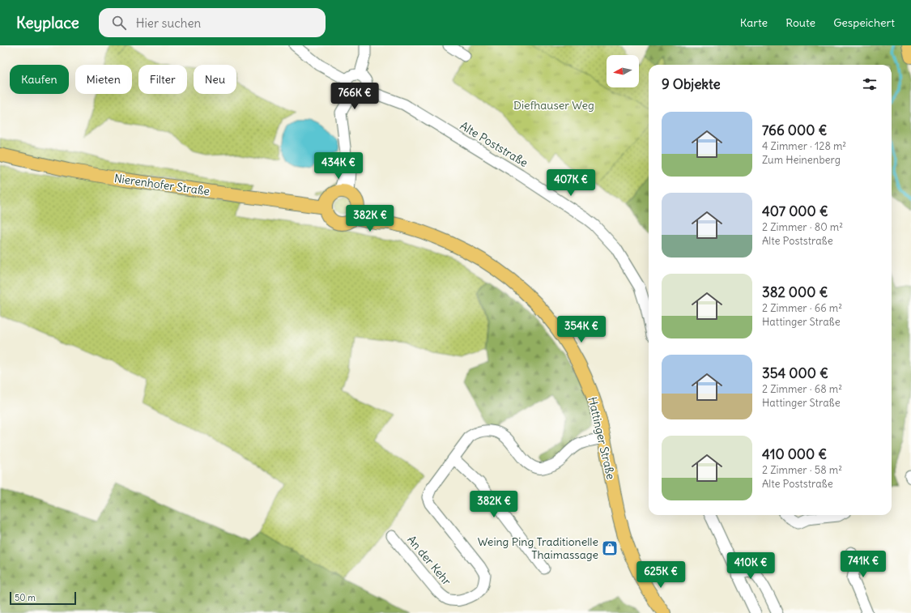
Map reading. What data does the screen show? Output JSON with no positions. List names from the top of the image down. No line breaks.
{"streets":{"main road":["Nierenhofer Straße","Hattinger Straße"],"street":["Alte Poststraße","An der Kehr"]},"crossings":[["Nierenhofer Straße","Hattinger Straße"],["Hattinger Straße","An der Kehr"]],"parks":["Diefhauser Weg"],"places":{"shop":["Weing Ping Traditionelle Thaimassage"]},"scale_bar":"50 m","north":"left","page":{"header":"Keyplace","search":"Hier suchen","nav":["Karte","Route","Gespeichert"],"chip":["Kaufen","Mieten","Filter","Neu"],"heading":"9 Objekte","price":["766K €","434K €","407K €","382K €","354K €","382K €","741K €","410K €","625K €"],"list":[{"name":"766 000 €","note":"4 Zimmer · 128 m² · Zum Heinenberg"},{"name":"407 000 €","note":"2 Zimmer · 80 m² · Alte Poststraße"},{"name":"382 000 €","note":"2 Zimmer · 66 m² · Hattinger Straße"},{"name":"354 000 €","note":"2 Zimmer · 68 m² · Hattinger Straße"},{"name":"410 000 €","note":"2 Zimmer · 58 m² · Alte Poststraße"}],"scale":"50 m"}}
